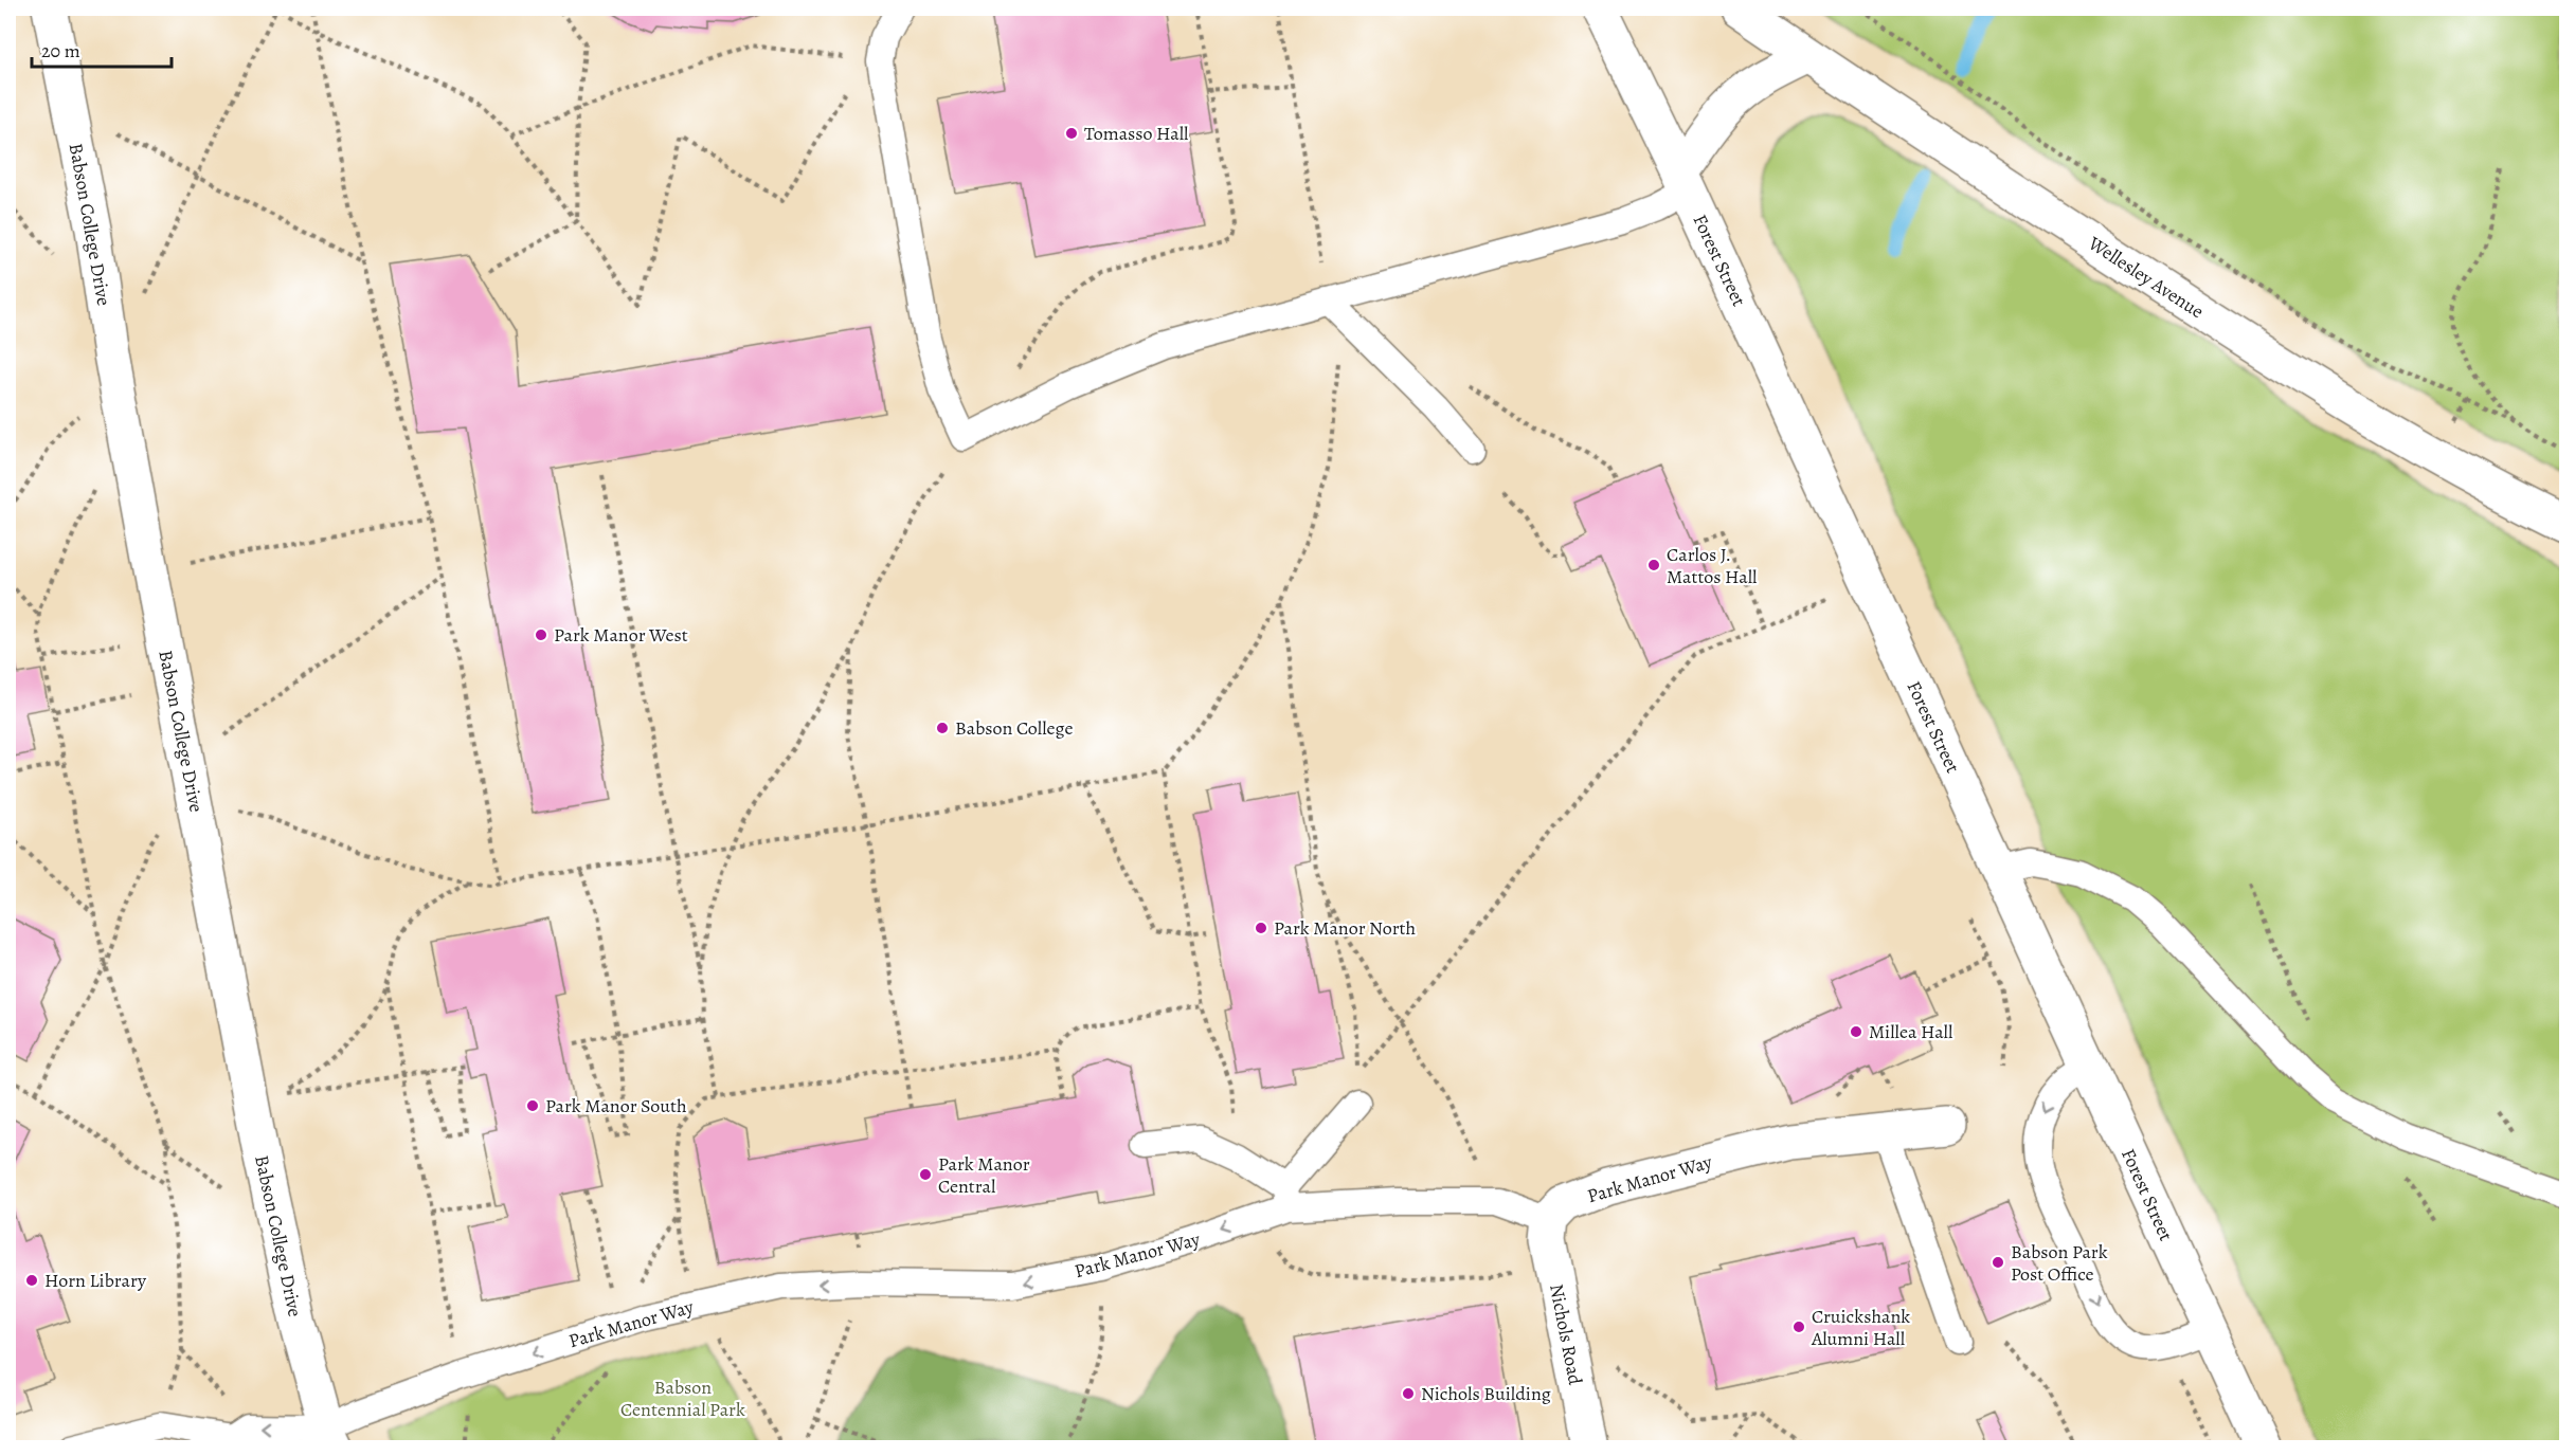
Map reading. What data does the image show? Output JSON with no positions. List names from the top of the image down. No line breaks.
{"streets":{"street":["Babson College Drive","Forest Street","Wellesley Avenue","Park Manor Way","Nichols Road"]},"crossings":[["Babson College Drive","Park Manor Way"],["Park Manor Way","Nichols Road"]],"one_way":["Park Manor Way"],"parks":["Babson Centennial Park"],"places":["Tomasso Hall","Carlos J. Mattos Hall","Park Manor West","Babson College","Park Manor North","Millea Hall","Park Manor South","Park Manor Central","Babson Park Post Office","Horn Library","Cruickshank Alumni Hall","Nichols Building"],"scale_bar":"20 m"}
